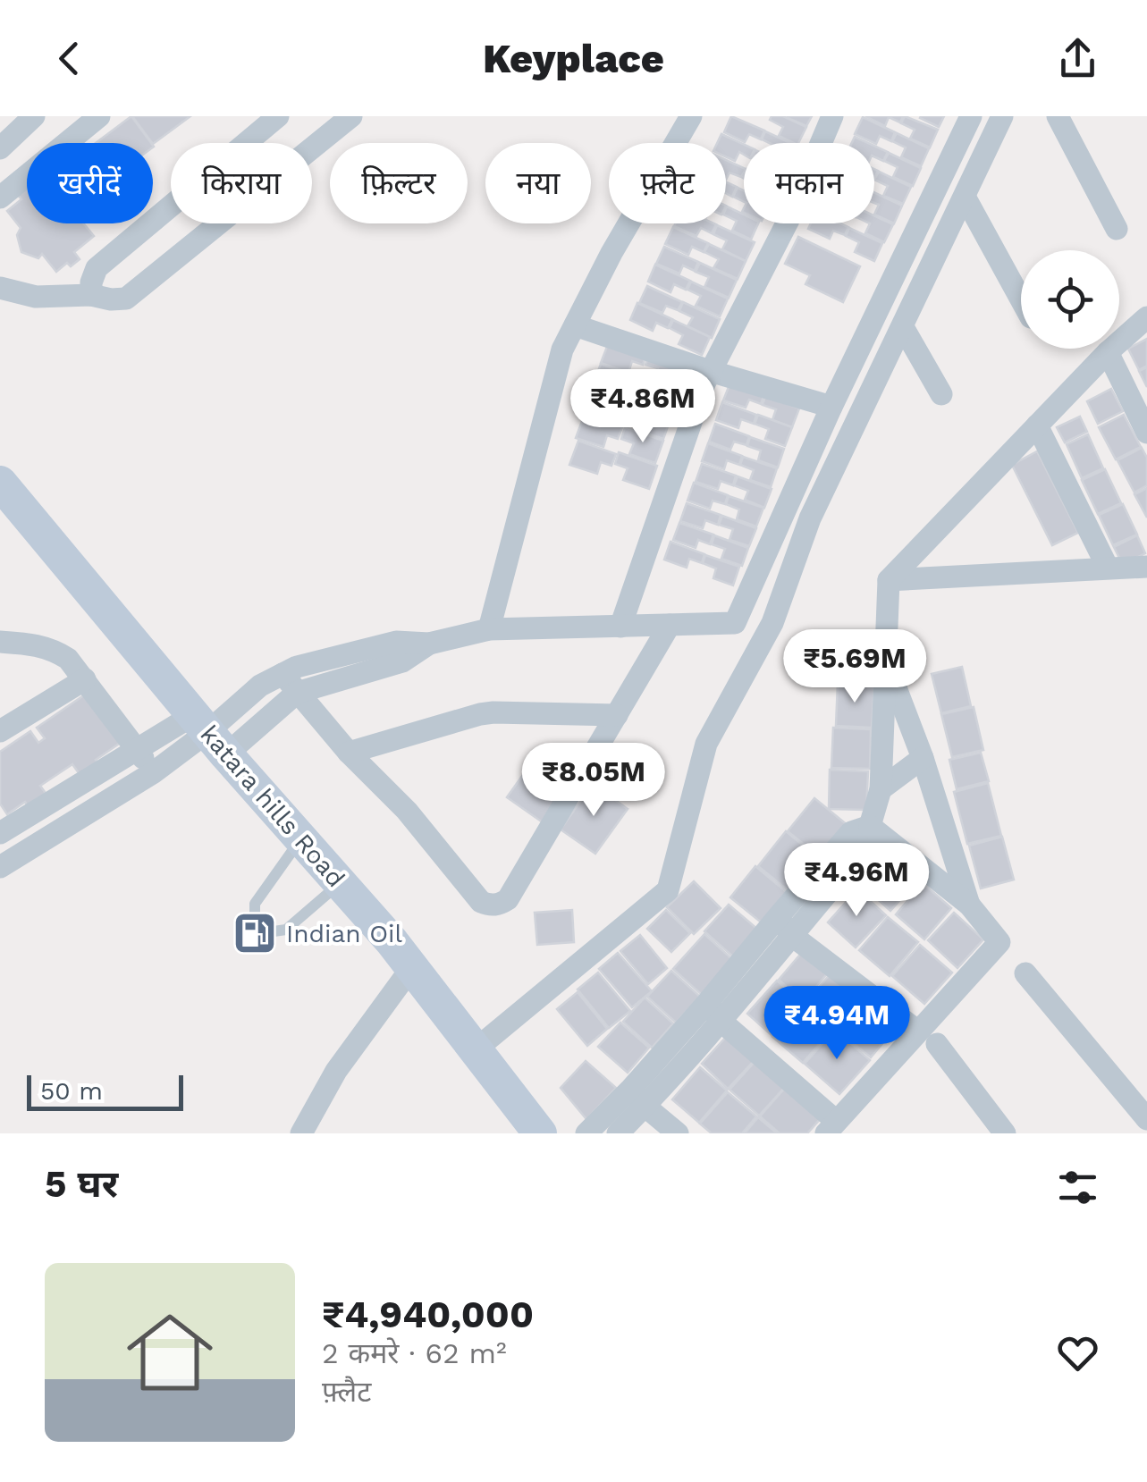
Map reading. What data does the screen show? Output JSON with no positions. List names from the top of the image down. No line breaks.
{"streets":{"main road":["katara hills Road"]},"places":{"fuel station":["Indian Oil"]},"scale_bar":"50 m","page":{"header":"Keyplace","chip":["खरीदें","किराया","फ़िल्टर","नया","फ़्लैट","मकान"],"price":["₹4.86M","₹5.69M","₹8.05M","₹4.96M","₹4.94M"],"scale":"50 m","heading":"5 घर","list":[{"name":"₹4,940,000","note":"2 कमरे · 62 m² · फ़्लैट"}]}}
